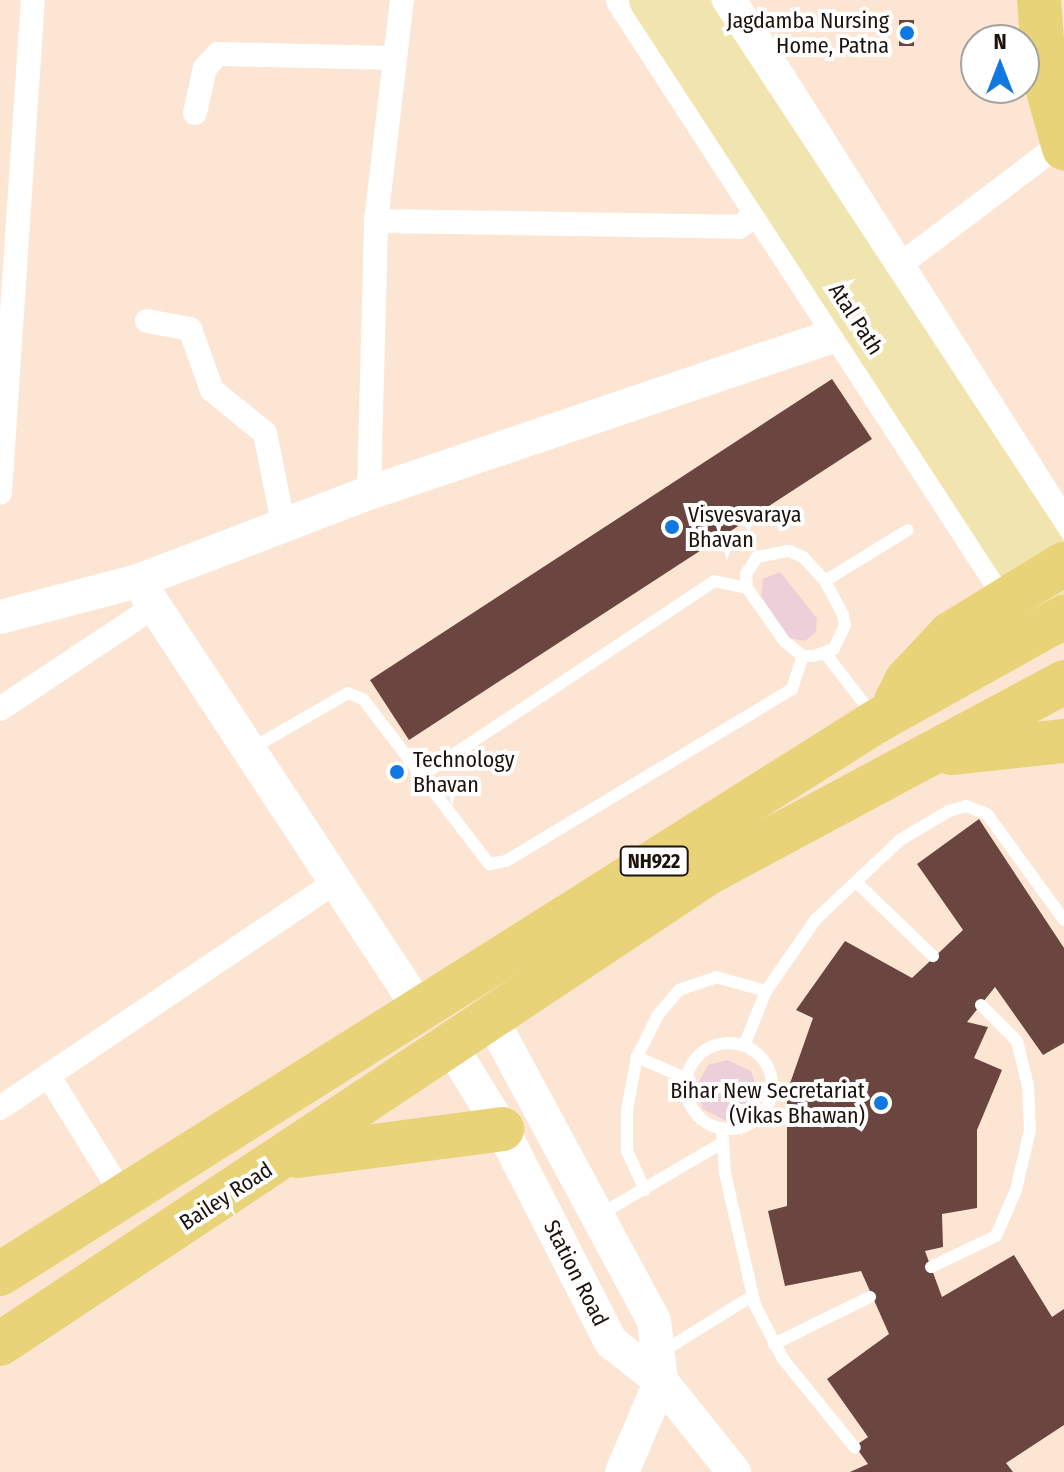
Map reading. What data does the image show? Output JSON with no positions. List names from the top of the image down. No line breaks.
{"streets":{"highway":["NH922","Bailey Road"],"main road":["Atal Path"],"street":["Station Road"]},"crossings":[["NH922","Bailey Road"],["NH922","Station Road"],["Bailey Road","Station Road"]],"places":["Jagdamba Nursing Home, Patna","Visvesvaraya Bhavan","Technology Bhavan","Bihar New Secretariat (Vikas Bhawan)"],"north":"top"}
